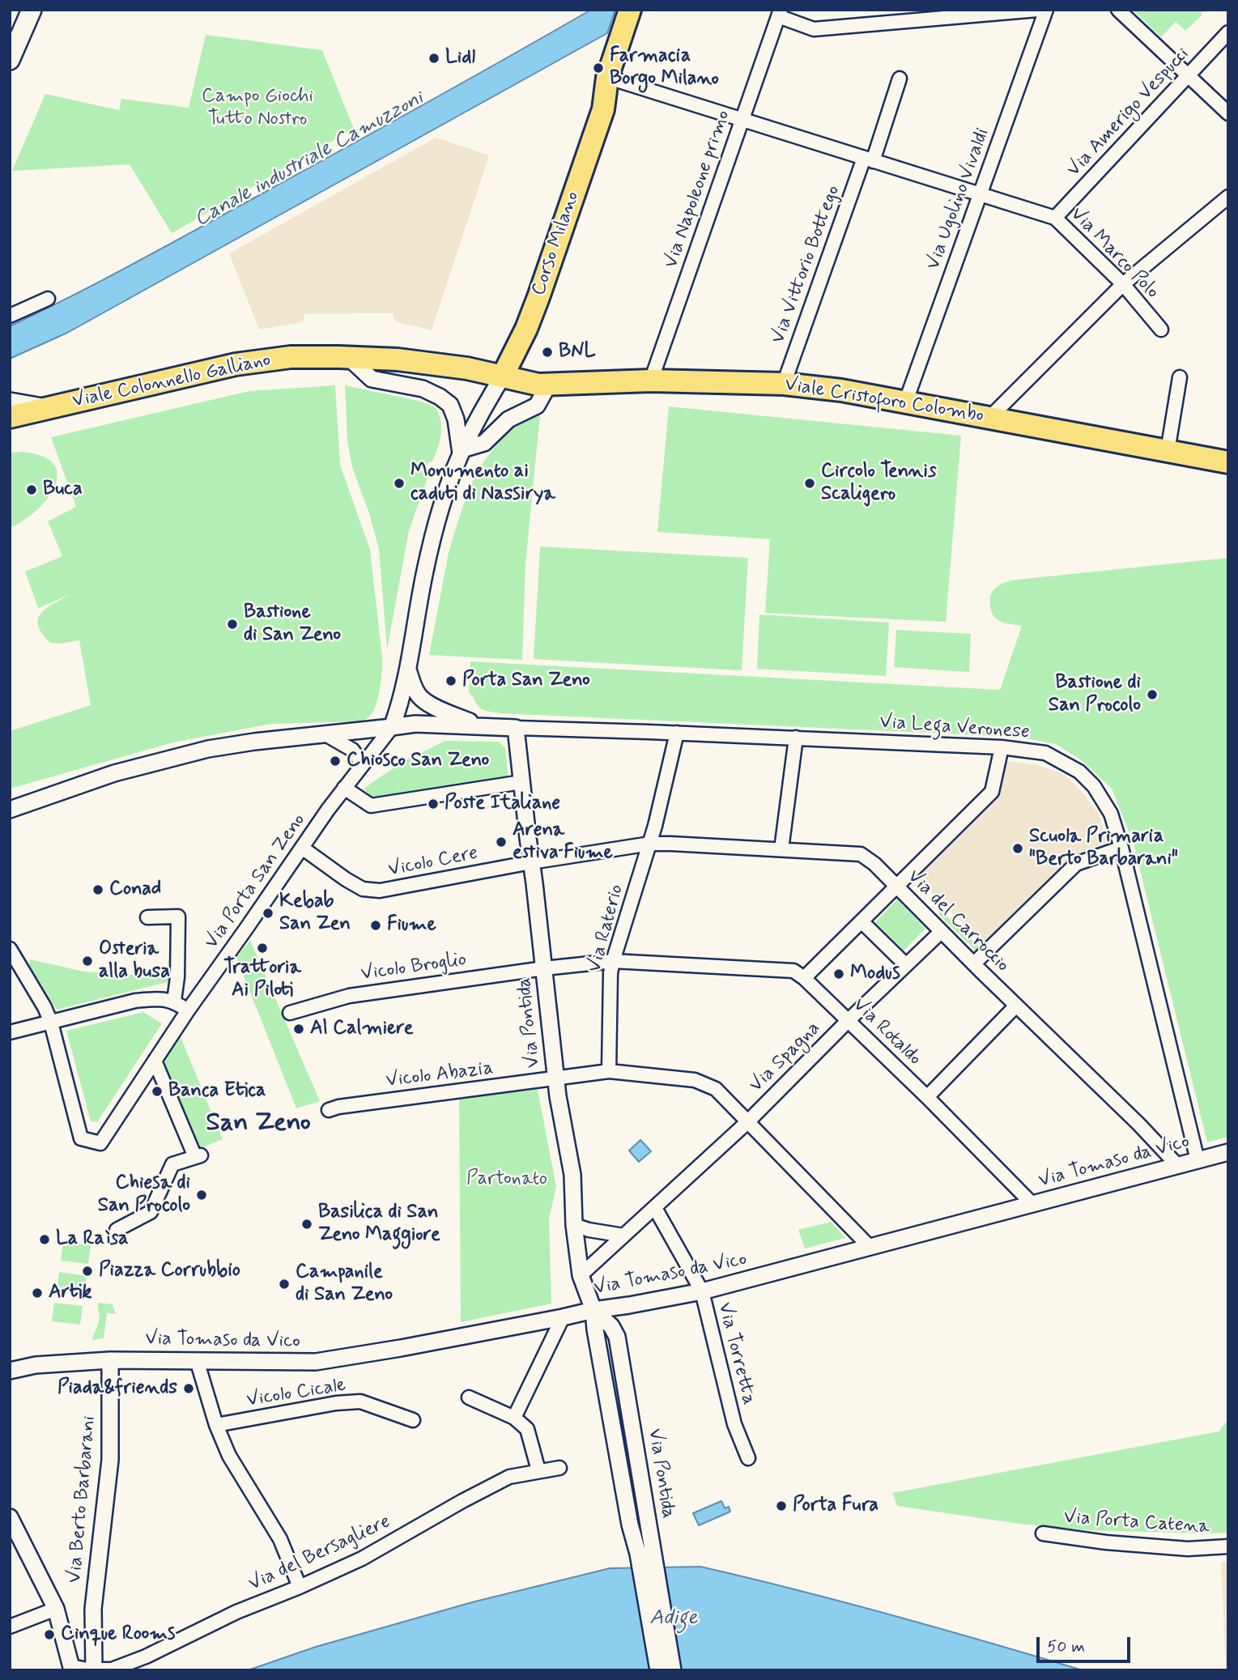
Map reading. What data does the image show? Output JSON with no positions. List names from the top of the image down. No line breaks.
{"streets":{"main road":["Corso Milano","Viale Colonnello Galliano","Viale Cristoforo Colombo"],"street":["Via Amerigo Vespucci","Via Napoleone primo","Via Ugolino Vivaldi","Via Marco Polo","Via Vittorio Bottego","Via Lega Veronese","Vicolo Cere","Via Porta San Zeno","Via del Carroccio","Via Raterio","Vicolo Broglio","Via Pontida","Via Rotaldo","Via Spagna","Vicolo Abazia","Via Tomaso da Vico","Via Torretta","Vicolo Cicale","Via Berto Barbarani","Via Porta Catena","Via del Bersagliere"]},"crossings":[["Via Amerigo Vespucci","Via Marco Polo"],["Via Napoleone primo","Via Marco Polo"],["Via Napoleone primo","Viale Cristoforo Colombo"],["Via Ugolino Vivaldi","Via Marco Polo"],["Via Ugolino Vivaldi","Viale Cristoforo Colombo"],["Corso Milano","Via Marco Polo"],["Corso Milano","Viale Colonnello Galliano"],["Corso Milano","Viale Cristoforo Colombo"],["Via Marco Polo","Via Vittorio Bottego"],["Via Vittorio Bottego","Viale Cristoforo Colombo"],["Viale Colonnello Galliano","Viale Cristoforo Colombo"],["Via Lega Veronese","Via Raterio"],["Via Lega Veronese","Via Pontida"],["Via Lega Veronese","Via Tomaso da Vico"],["Vicolo Cere","Via Porta San Zeno"],["Vicolo Cere","Via del Carroccio"],["Vicolo Cere","Via Raterio"],["Vicolo Cere","Via Pontida"],["Via del Carroccio","Via Raterio"],["Via del Carroccio","Via Spagna"],["Via del Carroccio","Via Tomaso da Vico"],["Via Raterio","Via Rotaldo"],["Via Raterio","Vicolo Abazia"],["Vicolo Broglio","Via Pontida"],["Vicolo Broglio","Via Rotaldo"],["Via Pontida","Via Rotaldo"],["Via Pontida","Via Spagna"],["Via Pontida","Vicolo Abazia"],["Via Pontida","Via Tomaso da Vico"],["Via Rotaldo","Via Spagna"],["Via Rotaldo","Via Tomaso da Vico"],["Via Spagna","Vicolo Abazia"],["Vicolo Abazia","Via Tomaso da Vico"],["Via Tomaso da Vico","Via Torretta"],["Via Tomaso da Vico","Via Berto Barbarani"],["Via Berto Barbarani","Via del Bersagliere"]],"districts":["San Zeno"],"water":["Canale industriale Camuzzoni","Adige"],"parks":["Campo Giochi Tutto Nostro","Partonato"],"places":["Lidl","Farmacia Borgo Milano","BNL","Monumento ai caduti di Nassirya","Circolo Tennis Scaligero","Buca","Bastione di San Zeno","Porta San Zeno","Bastione di San Procolo","Chiosco San Zeno","Poste Italiane","Arena estiva Fiume","Scuola Primaria \"Berto Barbarani\"","Conad","Kebab San Zen","Fiume","Trattoria Ai Piloti","Osteria alla busa","Modus","Al Calmiere","Banca Etica","Chiesa di San Procolo","Basilica di San Zeno Maggiore","La Raìsa","Piazza Corrubbio","Campanile di San Zeno","Artik","Piada&friends","Porta Fura","Cinque Rooms"],"scale_bar":"50 m"}
